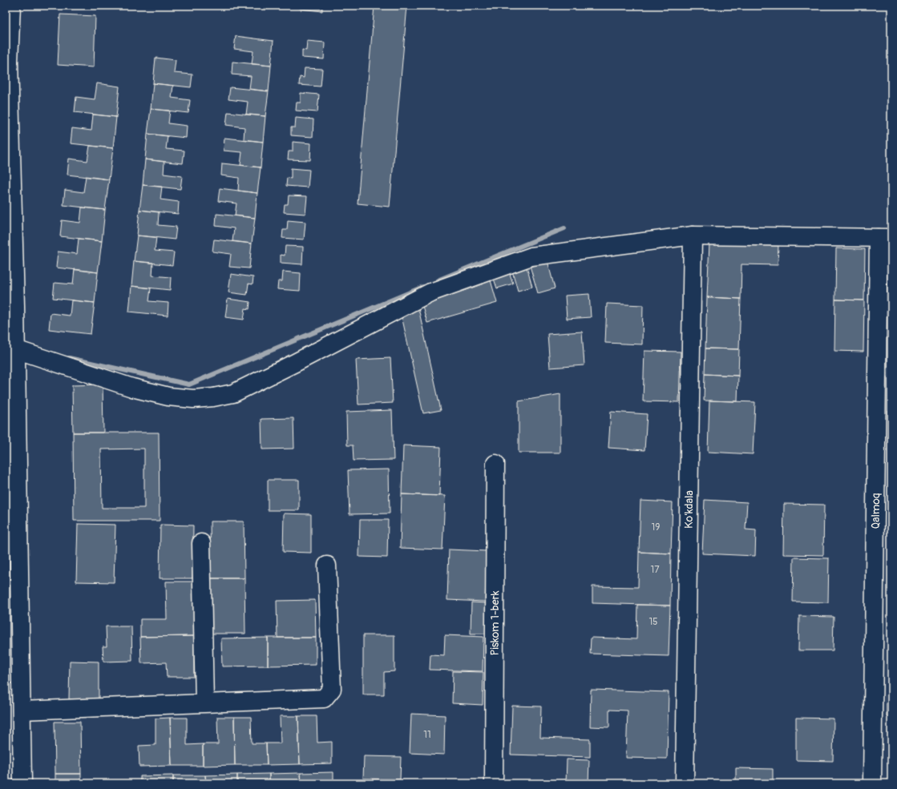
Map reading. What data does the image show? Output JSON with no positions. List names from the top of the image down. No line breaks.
{"streets":{"street":["Ko'kdala","Qalmoq","Piskom 1-berk"]},"house_numbers":["19","17","15","11"]}
